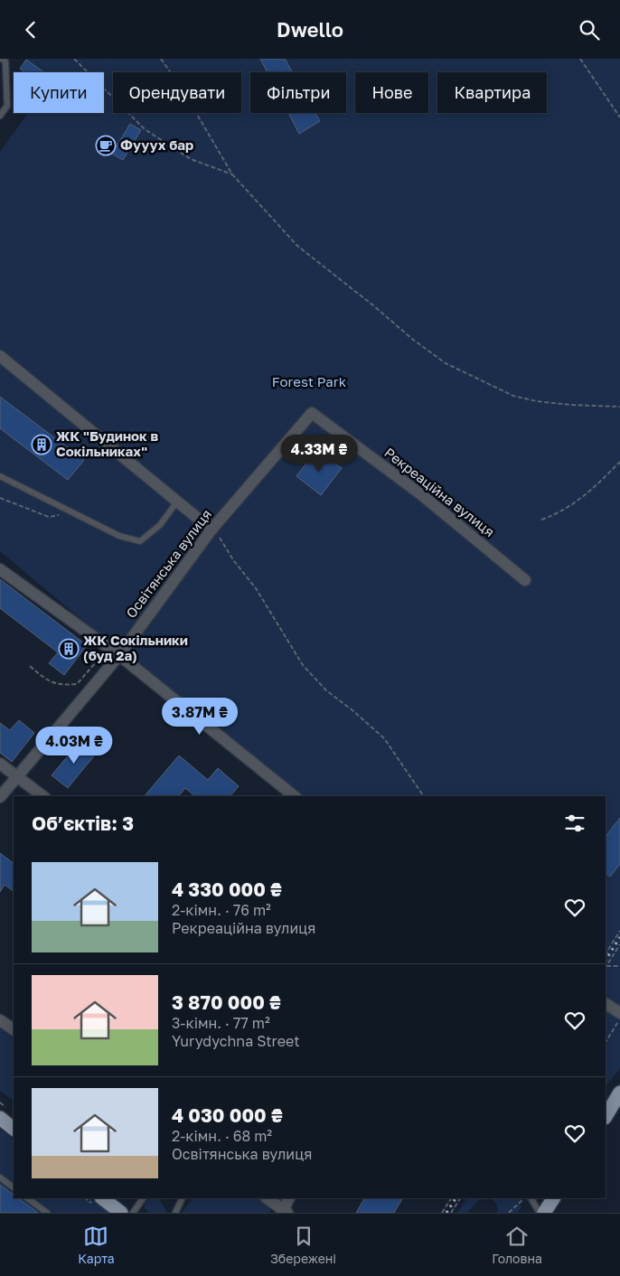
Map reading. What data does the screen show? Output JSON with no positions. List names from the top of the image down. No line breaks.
{"streets":{"street":["Рекреаційна вулиця","Освітянська вулиця"]},"crossings":[["Рекреаційна вулиця","Освітянська вулиця"]],"parks":["Forest Park"],"places":{"cafe":["Фууух бар"],"building":["ЖК \"Будинок в Сокільниках\"","ЖК Сокільники (буд 2а)"]},"page":{"header":"Dwello","chip":["Купити","Орендувати","Фільтри","Нове","Квартира"],"price":["4.33M ₴","3.87M ₴","4.03M ₴"],"heading":"Об’єктів: 3","list":[{"name":"4 330 000 ₴","note":"2-кімн. · 76 m² · Рекреаційна вулиця"},{"name":"3 870 000 ₴","note":"3-кімн. · 77 m² · Yurydychna Street"},{"name":"4 030 000 ₴","note":"2-кімн. · 68 m² · Освітянська вулиця"}],"tabs":["Карта","Збережені","Головна"]}}
